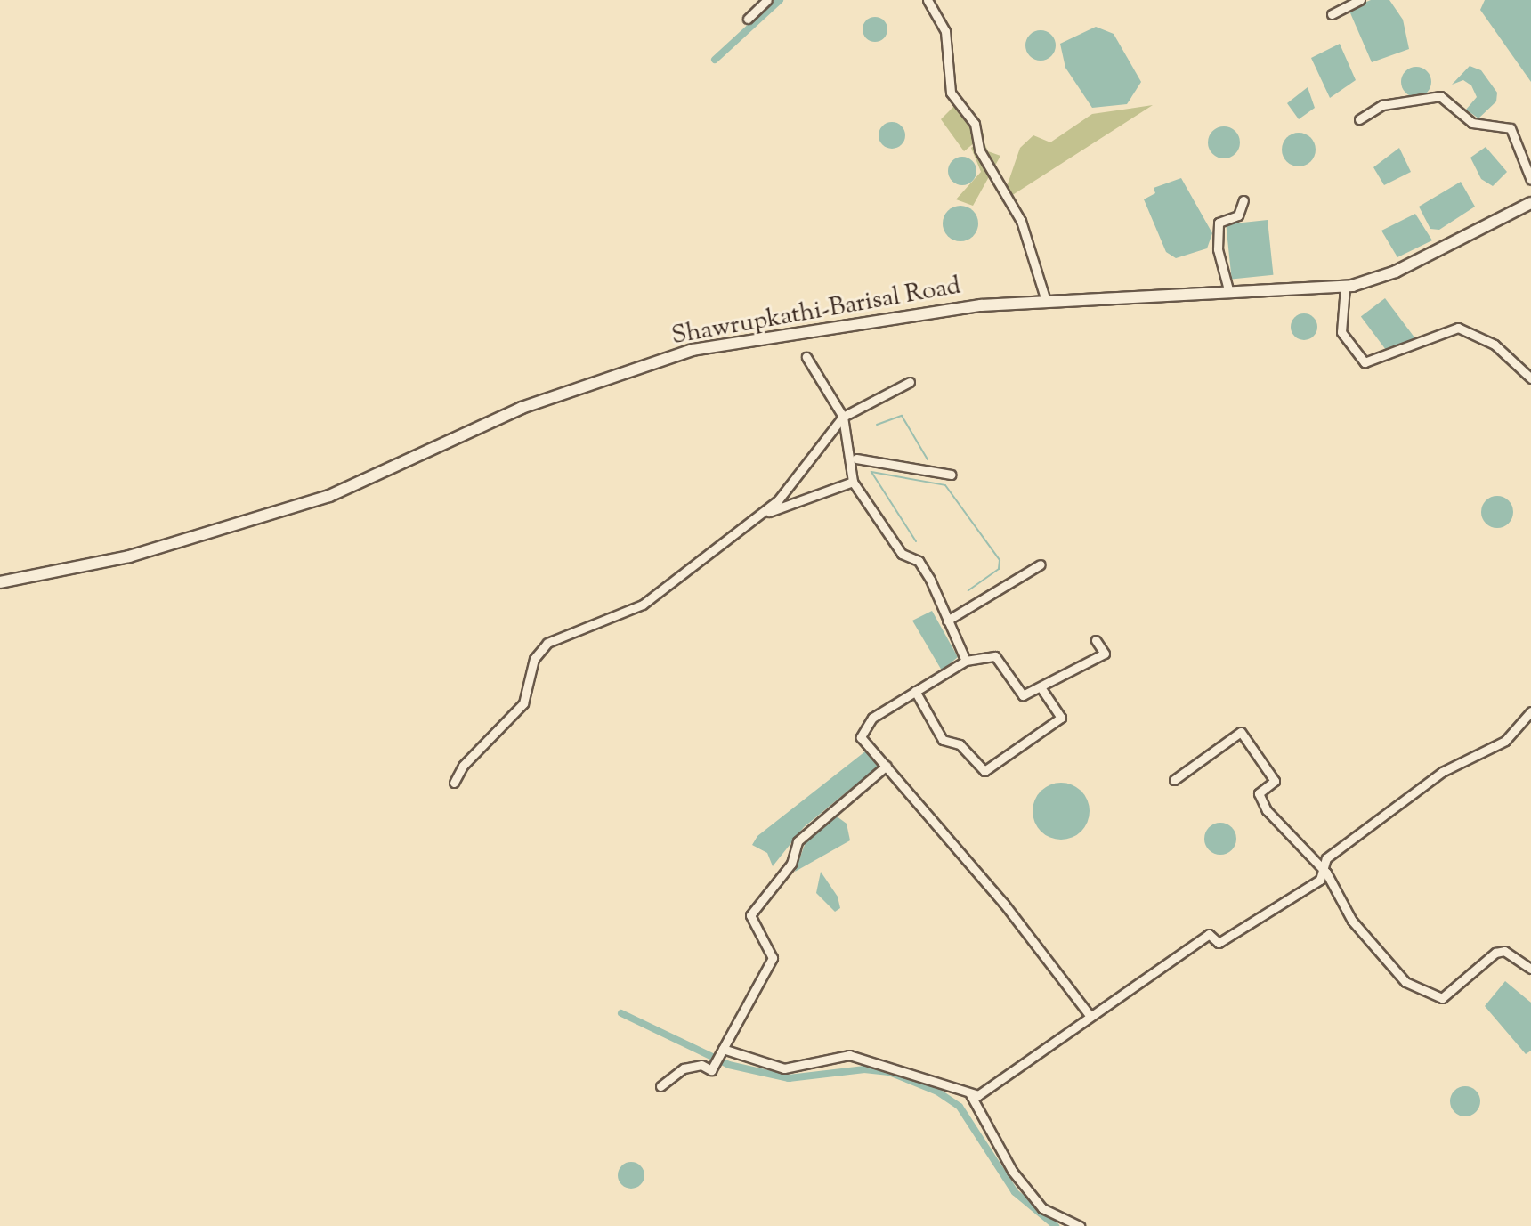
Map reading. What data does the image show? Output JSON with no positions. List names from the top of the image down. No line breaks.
{"streets":{"main road":["Shawrupkathi-Barisal Road"]}}
